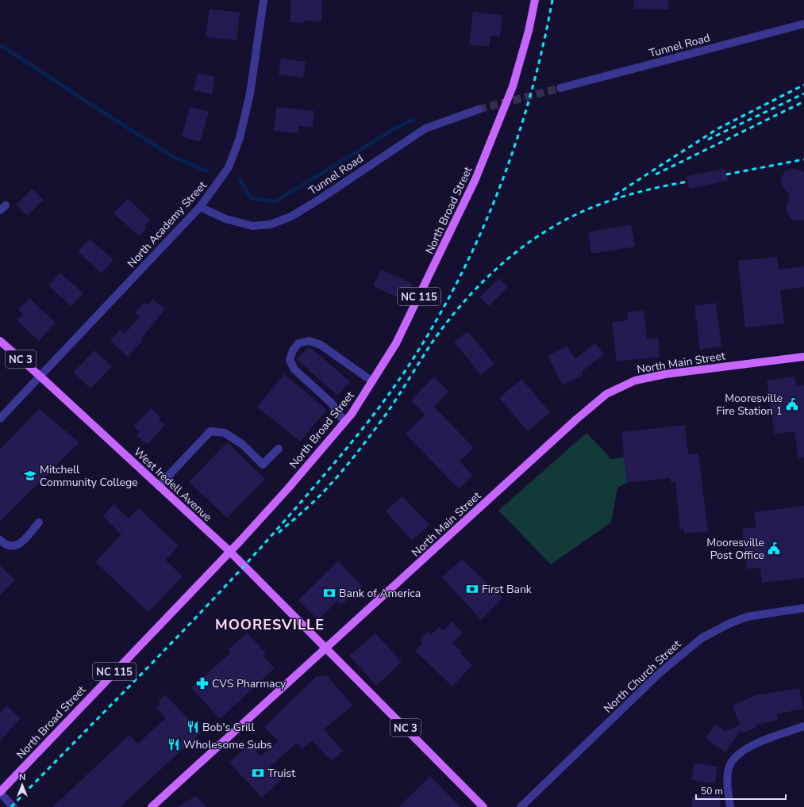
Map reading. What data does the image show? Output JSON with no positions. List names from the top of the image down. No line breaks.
{"streets":{"main road":["North Broad Street","NC 115","NC 3","North Main Street","West Iredell Avenue"],"street":["Tunnel Road","North Academy Street","North Church Street"]},"crossings":[["Tunnel Road","North Academy Street"],["North Broad Street","West Iredell Avenue"],["North Academy Street","West Iredell Avenue"],["NC 3","North Main Street"],["NC 3","West Iredell Avenue"],["North Main Street","West Iredell Avenue"]],"districts":["MOORESVILLE"],"places":{"public building":["Mooresville Fire Station 1","Mooresville Post Office"],"school or university":["Mitchell Community College"],"bank":["First Bank","Bank of America","Truist"],"pharmacy":["CVS Pharmacy"],"restaurant":["Bob's Grill","Wholesome Subs"]},"scale_bar":"50 m","north":"top"}
